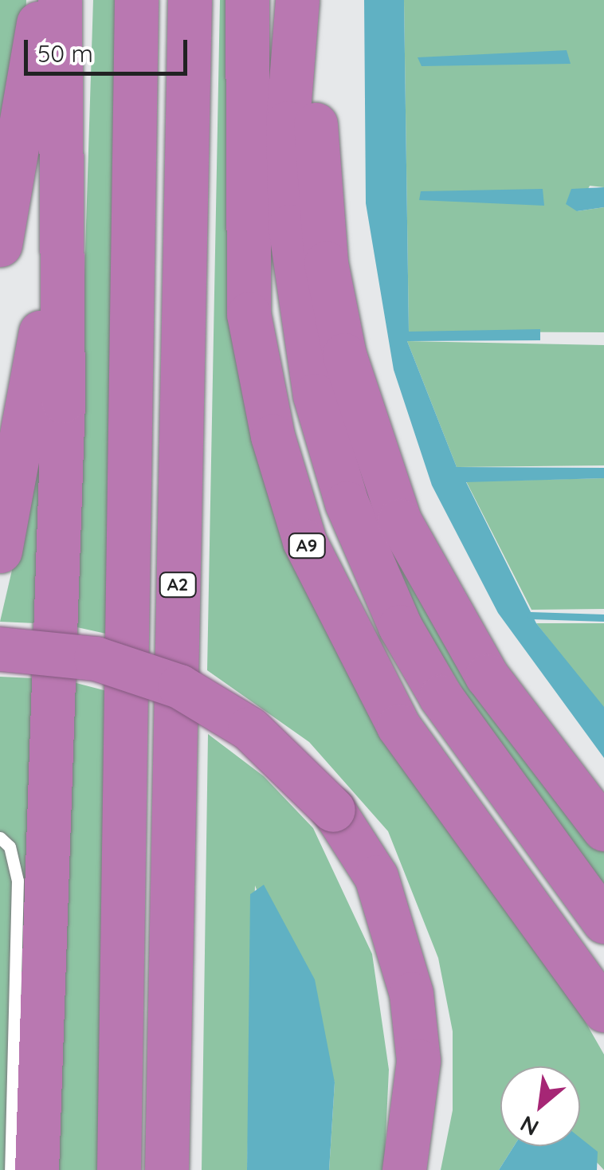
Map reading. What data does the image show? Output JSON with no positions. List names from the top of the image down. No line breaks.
{"streets":{"highway":["A9","A2"]},"scale_bar":"50 m","north":"bottom left"}
